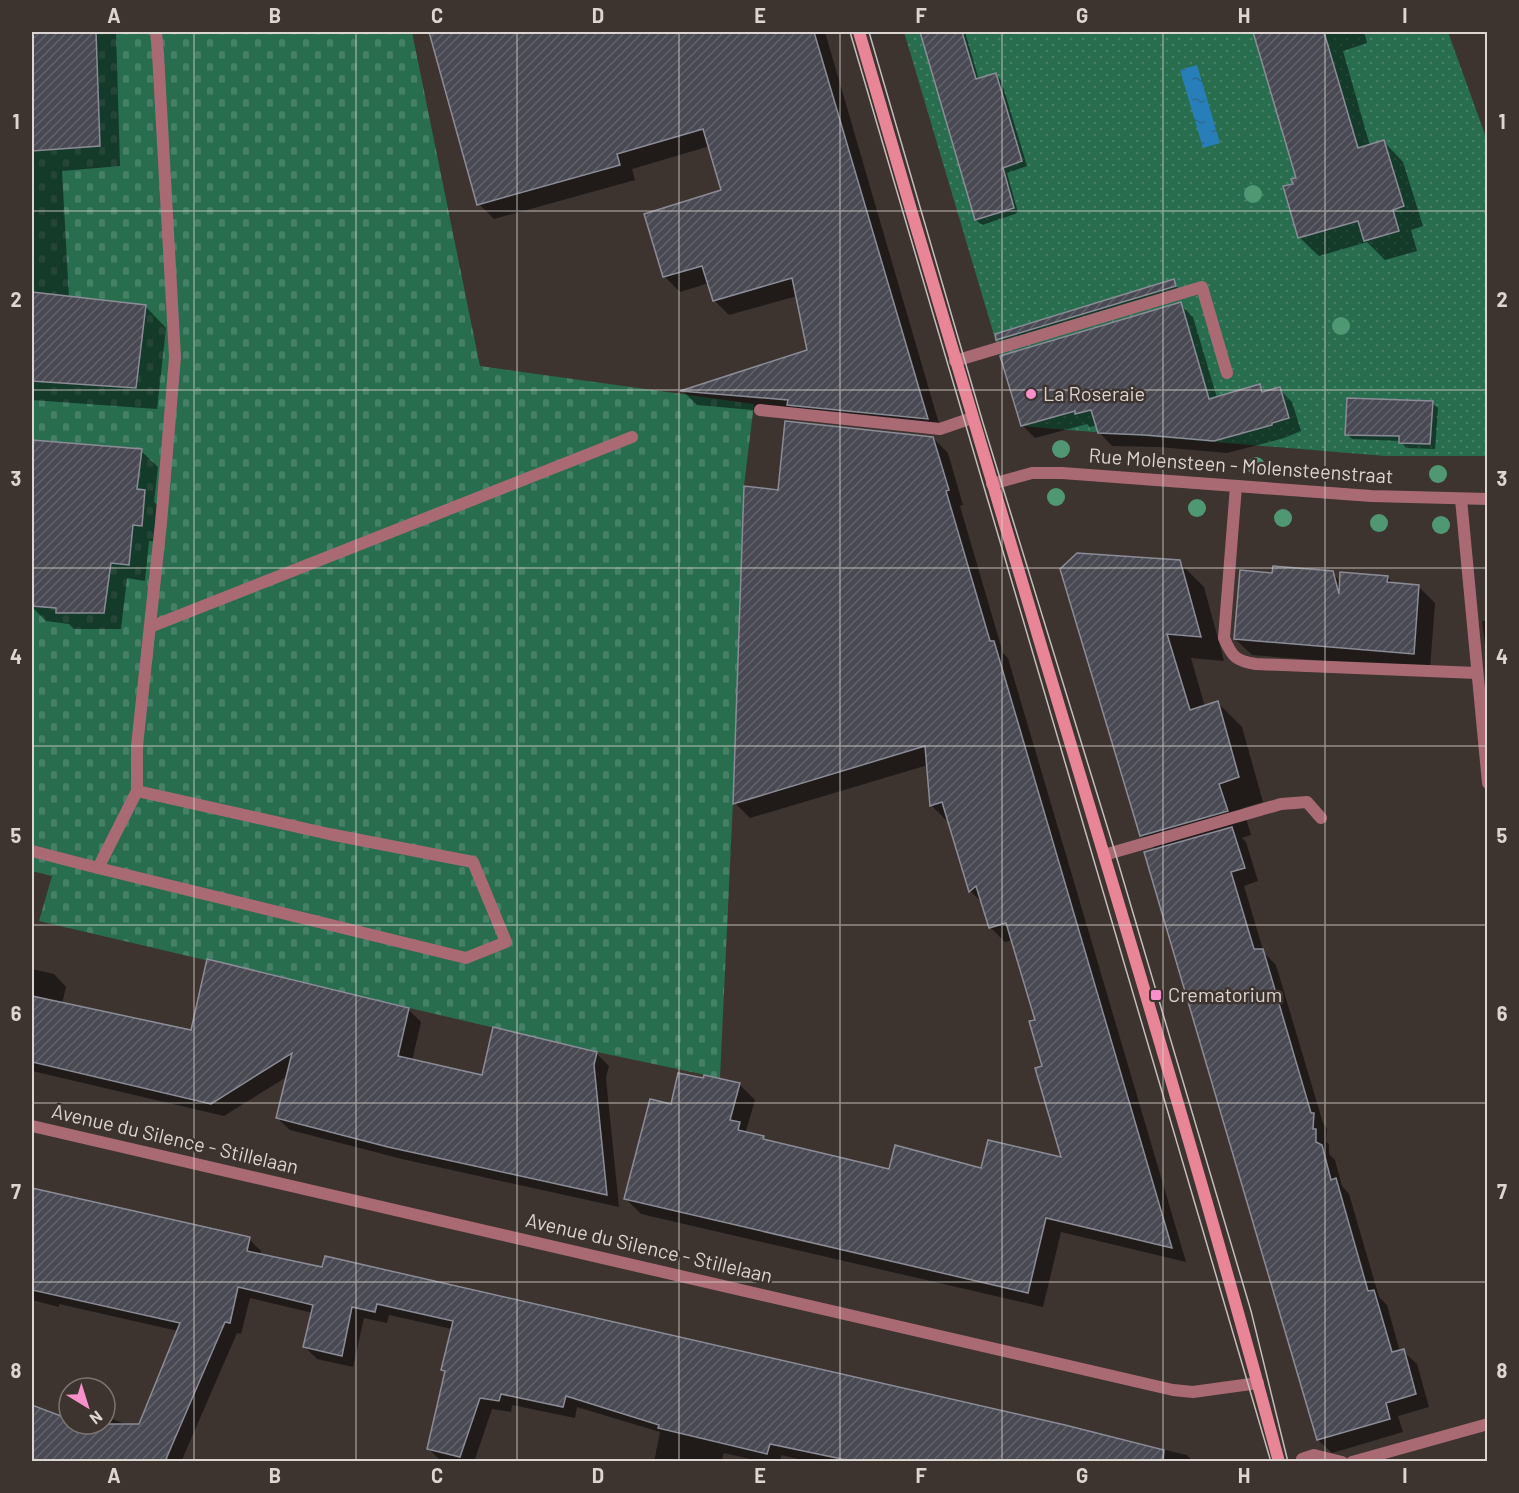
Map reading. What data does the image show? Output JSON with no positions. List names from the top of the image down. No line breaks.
{"streets":{"street":["Rue Molensteen - Molensteenstraat","Avenue du Silence - Stillelaan"]},"places":{"other":["La Roseraie"],"transit":["Crematorium"]},"north":"bottom right","grid":{"columns":["A","B","C","D","E","F","G","H","I"],"rows":["1","2","3","4","5","6","7","8"]}}
